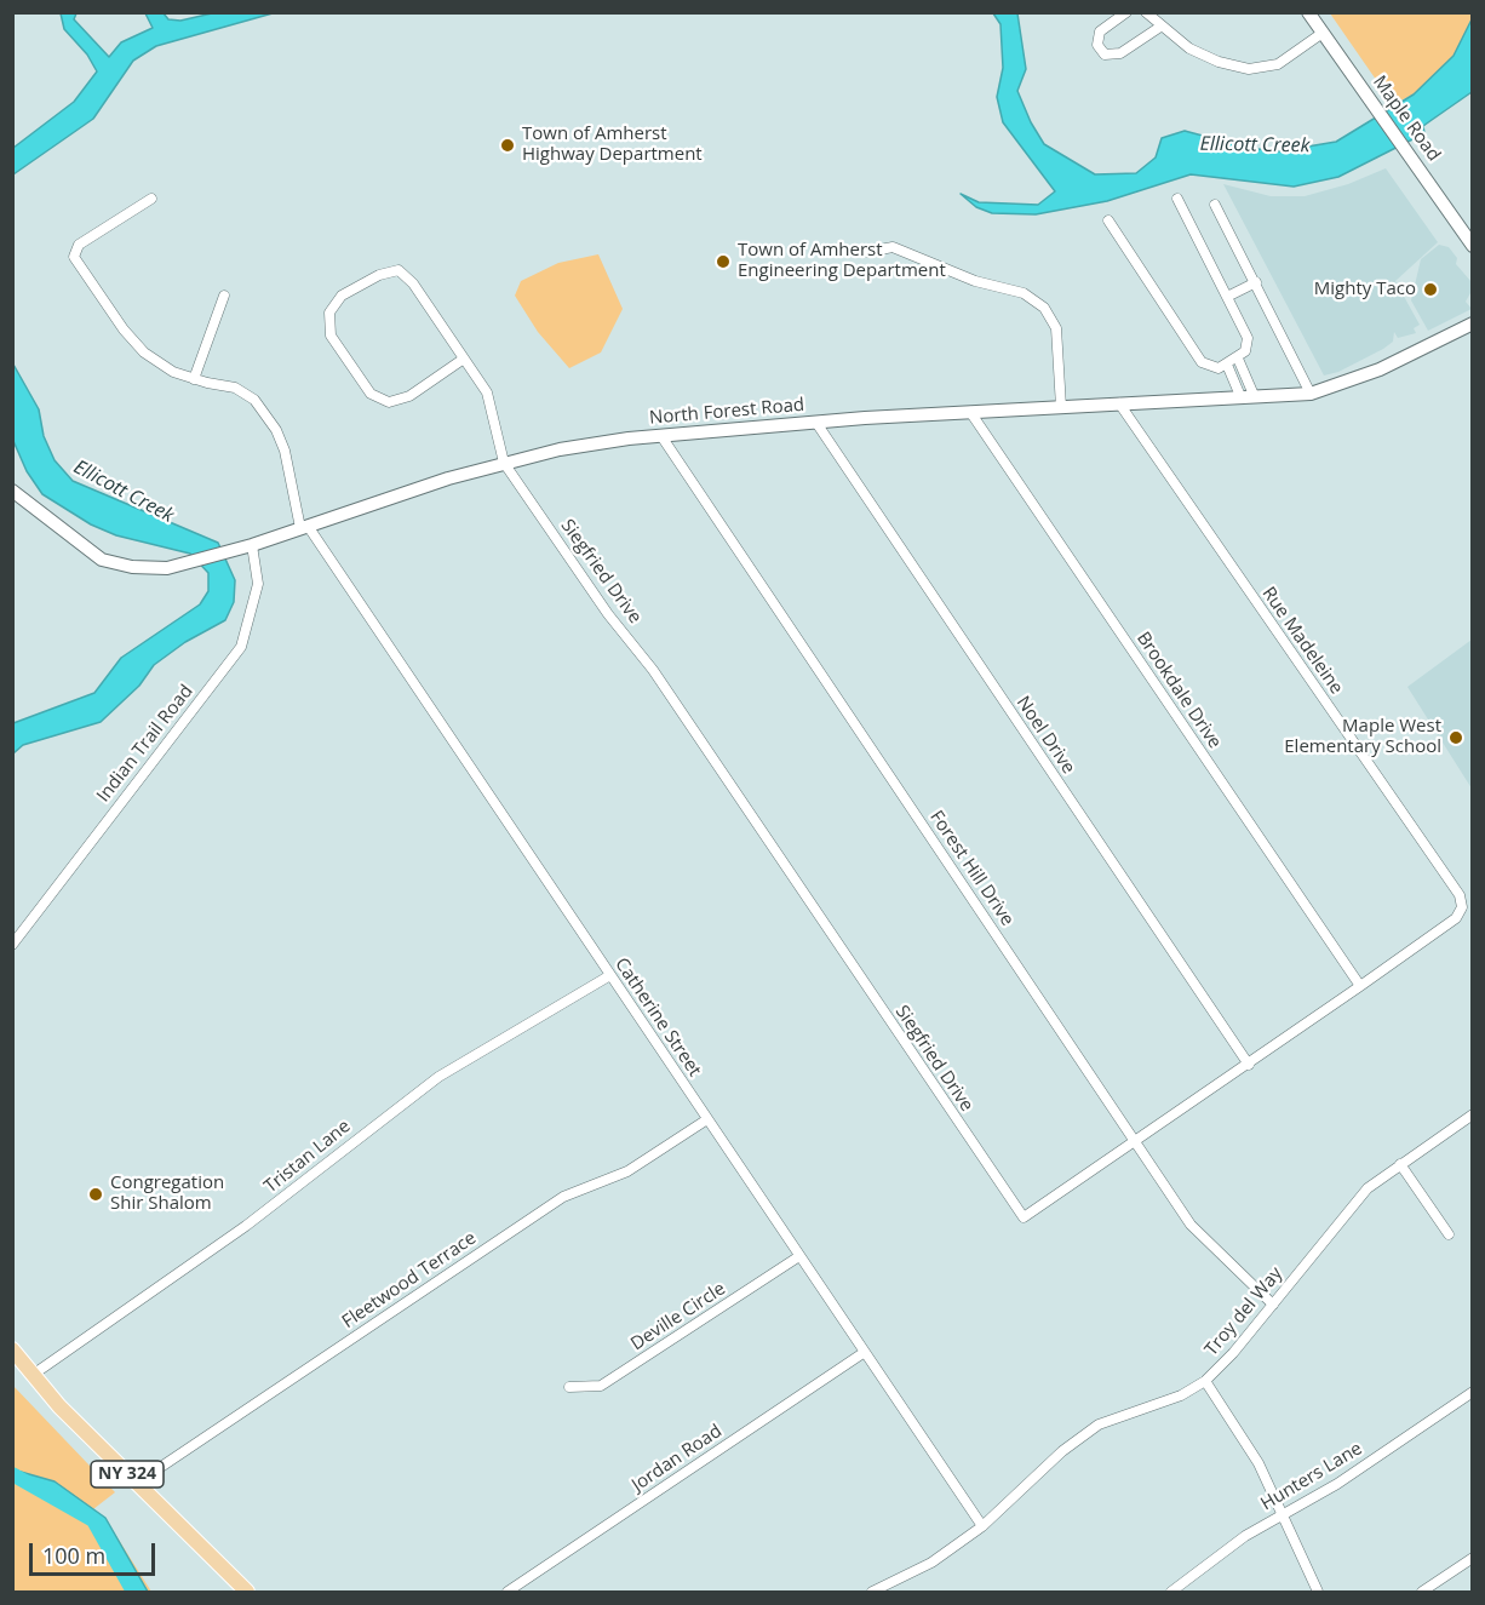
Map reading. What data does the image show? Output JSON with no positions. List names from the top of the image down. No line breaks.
{"streets":{"main road":["NY 324"],"street":["Maple Road","North Forest Road","Siegfried Drive","Rue Madeleine","Brookdale Drive","Noel Drive","Indian Trail Road","Forest Hill Drive","Catherine Street","Tristan Lane","Fleetwood Terrace","Troy del Way","Deville Circle","Jordan Road","Hunters Lane"]},"crossings":[["North Forest Road","Siegfried Drive"],["North Forest Road","Rue Madeleine"],["North Forest Road","Brookdale Drive"],["North Forest Road","Noel Drive"],["North Forest Road","Indian Trail Road"],["North Forest Road","Forest Hill Drive"],["North Forest Road","Catherine Street"],["Siegfried Drive","Rue Madeleine"],["Siegfried Drive","Brookdale Drive"],["Siegfried Drive","Noel Drive"],["Siegfried Drive","Forest Hill Drive"],["Forest Hill Drive","Troy del Way"],["Catherine Street","Tristan Lane"],["Catherine Street","Fleetwood Terrace"],["Catherine Street","Troy del Way"],["Catherine Street","Deville Circle"],["Catherine Street","Jordan Road"],["Tristan Lane","NY 324"],["Fleetwood Terrace","NY 324"]],"water":["Ellicott Creek"],"places":["Town of Amherst Highway Department","Town of Amherst Engineering Department","Mighty Taco","Maple West Elementary School","Congregation Shir Shalom"],"scale_bar":"100 m"}
